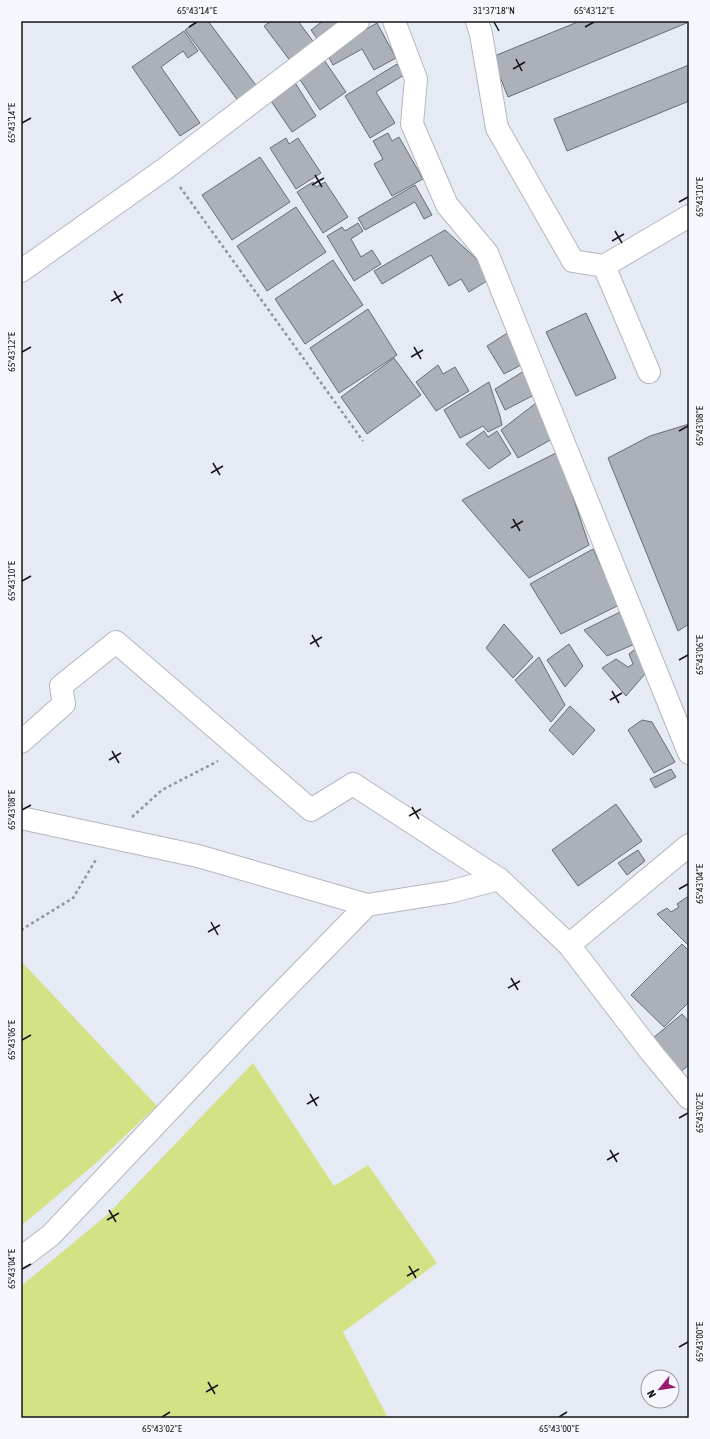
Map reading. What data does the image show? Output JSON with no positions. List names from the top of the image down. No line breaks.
{"north":"bottom left","coordinates":["65°43'14\"E","31°37'18\"N","65°43'12\"E","65°43'10\"E","65°43'08\"E","65°43'06\"E","65°43'04\"E","65°43'02\"E","65°43'00\"E"]}
